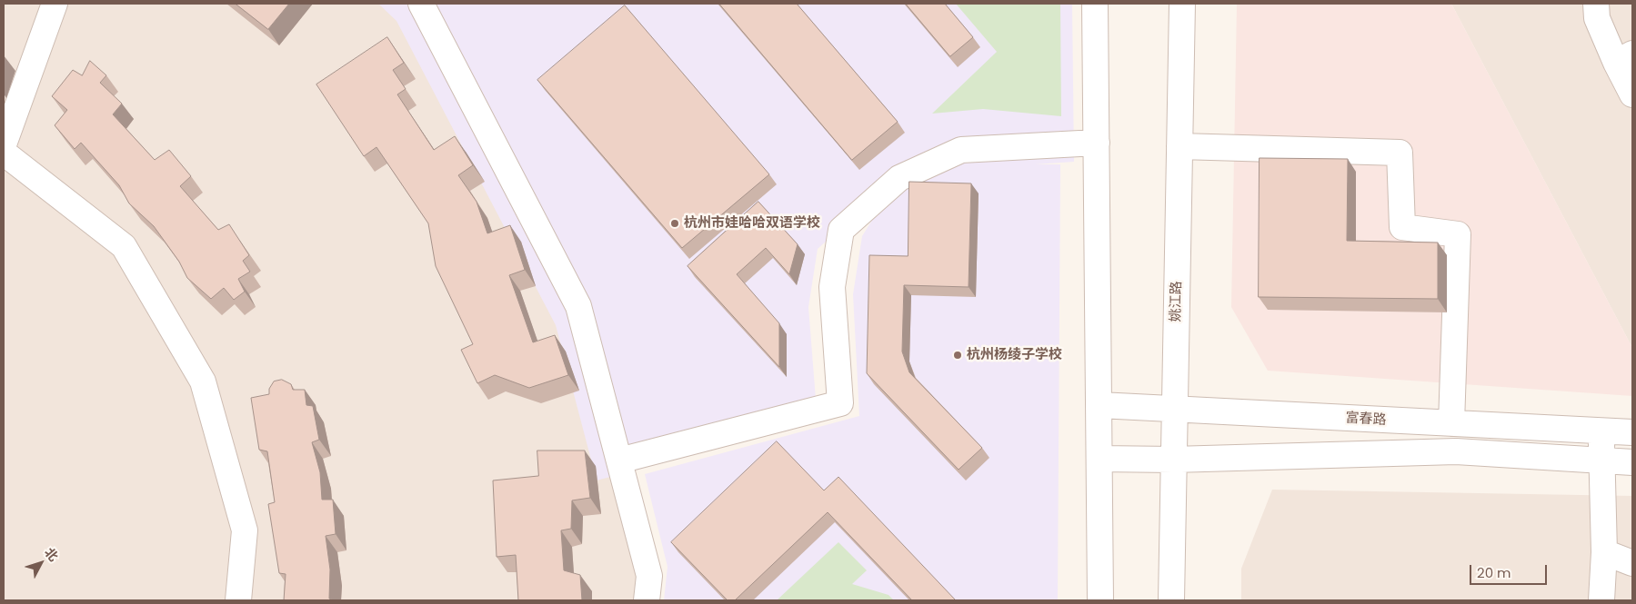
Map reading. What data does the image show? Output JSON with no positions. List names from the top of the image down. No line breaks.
{"streets":{"street":["姚江路","富春路"]},"crossings":[["姚江路","富春路"]],"places":["杭州市娃哈哈双语学校","杭州杨绫子学校"],"scale_bar":"20 m","north":"top right"}
